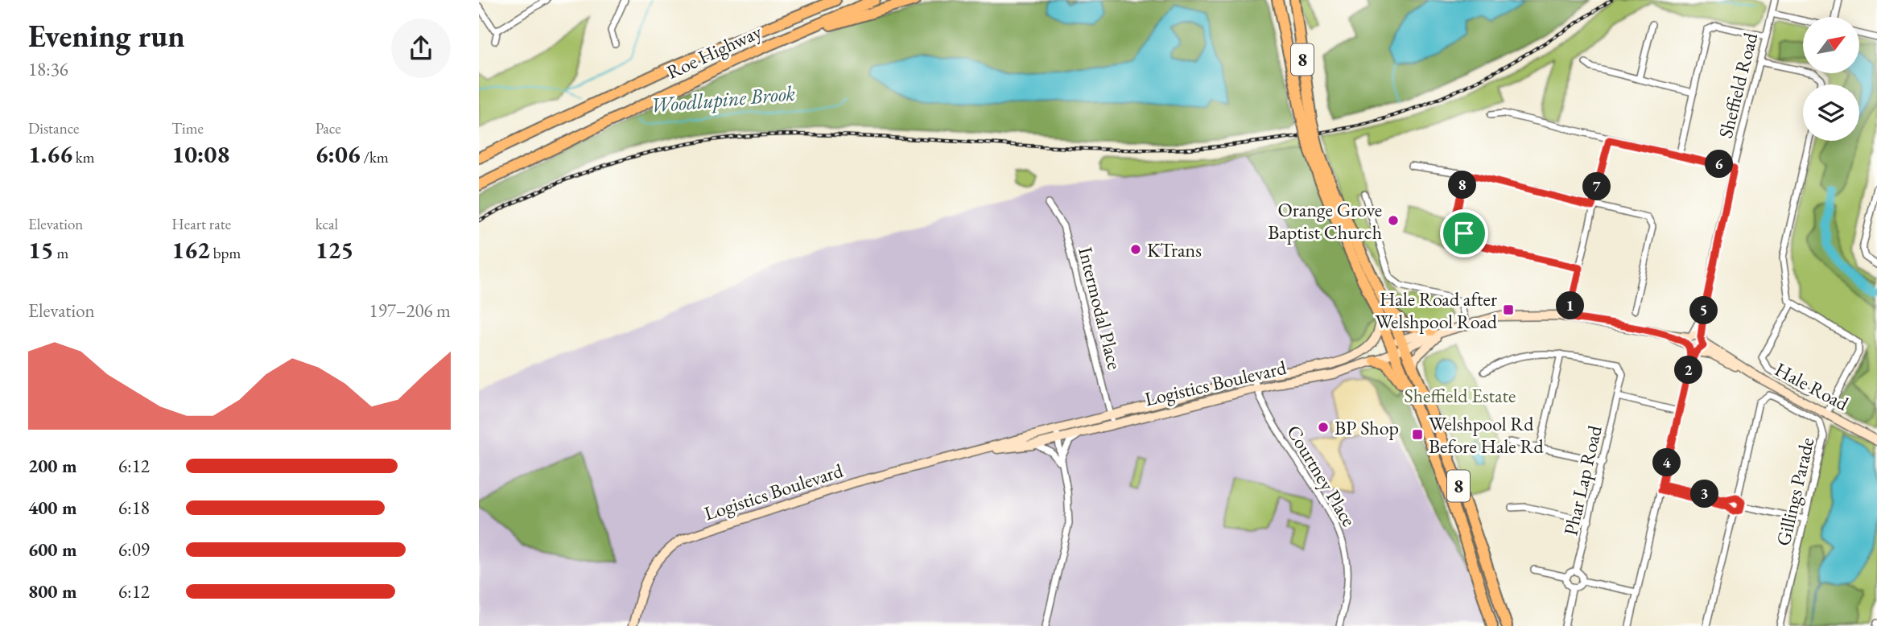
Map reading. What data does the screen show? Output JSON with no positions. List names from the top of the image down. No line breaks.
{"streets":{"highway":["Roe Highway","8"],"street":["Sheffield Road","Intermodal Place","Logistics Boulevard","Hale Road","Courtney Place","Phar Lap Road","Gillings Parade"]},"crossings":[["8","Logistics Boulevard"],["8","Hale Road"],["Sheffield Road","Hale Road"],["Intermodal Place","Logistics Boulevard"],["Logistics Boulevard","Hale Road"],["Logistics Boulevard","Courtney Place"]],"water":["Woodlupine Brook"],"parks":["Sheffield Estate"],"places":{"other":["Orange Grove Baptist Church","KTrans","BP Shop"],"transit":["Hale Road after Welshpool Road","Welshpool Rd Before Hale Rd"]},"north":"top right","page":{"heading":["Evening run","18:36"],"stats":[["Distance","1.66 km"],["Time","10:08"],["Pace","6:06 /km"],["Elevation","15 m"],["Heart rate","162 bpm"],["kcal","125"]],"pins":["6","8","7","1","5","2","4","3"],"chart":["Elevation","197–206 m"],"list":[{"name":"200 m","note":"6:12"},{"name":"400 m","note":"6:18"},{"name":"600 m","note":"6:09"},{"name":"800 m","note":"6:12"}]}}
